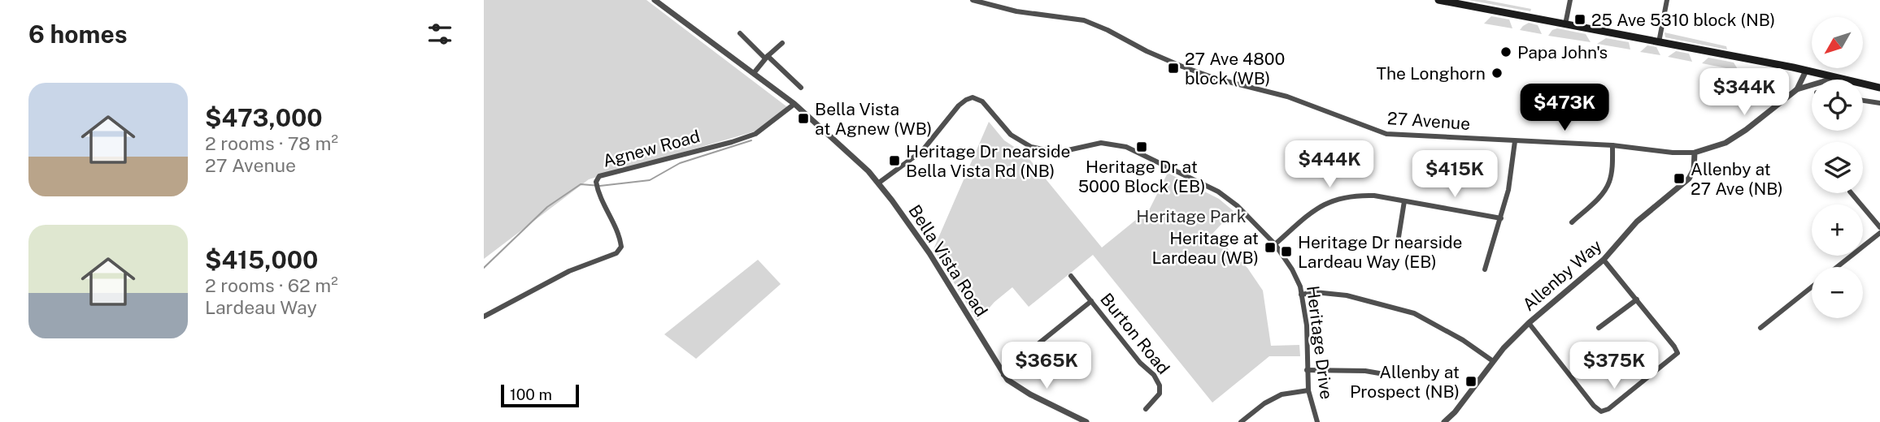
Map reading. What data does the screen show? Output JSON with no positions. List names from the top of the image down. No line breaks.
{"streets":{"street":["27 Avenue","Agnew Road","Bella Vista Road","Allenby Way","Burton Road","Heritage Drive"]},"crossings":[["27 Avenue","Allenby Way"],["Agnew Road","Bella Vista Road"],["Bella Vista Road","Heritage Drive"]],"parks":["Heritage Park"],"places":{"transit":["25 Ave 5310 block (NB)","27 Ave 4800 block (WB)","Bella Vista at Agnew (WB)","Heritage Dr at 5000 Block (EB)","Heritage Dr nearside Bella Vista Rd (NB)","Allenby at 27 Ave (NB)","Heritage at Lardeau (WB)","Heritage Dr nearside Lardeau Way (EB)","Allenby at Prospect (NB)"],"other":["Papa John's","The Longhorn"]},"scale_bar":"100 m","north":"bottom left","page":{"heading":"6 homes","map_buttons":["+","−"],"list":[{"name":"$473,000","note":"2 rooms · 78 m² · 27 Avenue"},{"name":"$415,000","note":"2 rooms · 62 m² · Lardeau Way"}],"price":["$344K","$473K","$444K","$415K","$365K","$375K"],"scale":"100 m"}}
